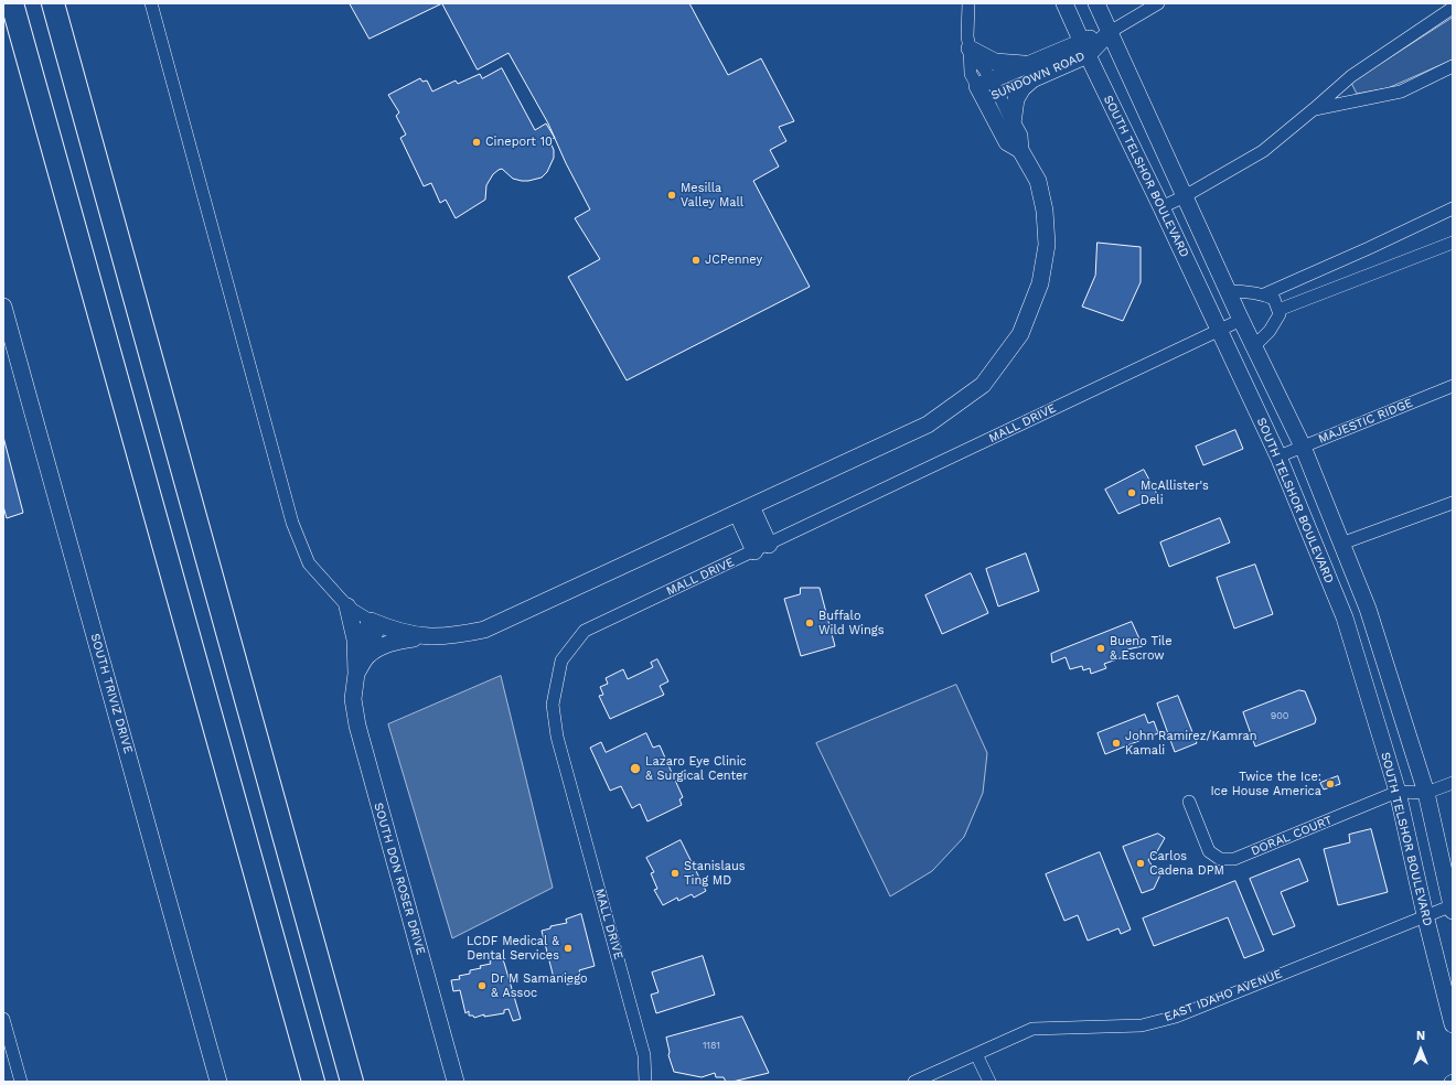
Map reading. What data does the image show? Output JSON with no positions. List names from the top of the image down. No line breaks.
{"streets":{"street":["SUNDOWN ROAD","SOUTH TELSHOR BOULEVARD","MAJESTIC RIDGE","MALL DRIVE","SOUTH TRIVIZ DRIVE","DORAL COURT","SOUTH DON ROSER DRIVE","EAST IDAHO AVENUE"]},"crossings":[["SUNDOWN ROAD","SOUTH TELSHOR BOULEVARD"],["SOUTH TELSHOR BOULEVARD","MAJESTIC RIDGE"],["SOUTH TELSHOR BOULEVARD","MALL DRIVE"],["SOUTH TELSHOR BOULEVARD","DORAL COURT"],["SOUTH TELSHOR BOULEVARD","EAST IDAHO AVENUE"]],"places":["Cineport 10","Mesilla Valley Mall","JCPenney","McAllister's Deli","Buffalo Wild Wings","Bueno Tile & Escrow","John Ramirez/Kamran Kamali","Lazaro Eye Clinic & Surgical Center","Twice the Ice: Ice House America","Carlos Cadena DPM","Stanislaus Ting MD","LCDF Medical & Dental Services","Dr M Samaniego & Assoc"],"house_numbers":["900","1181"],"north":"top"}
